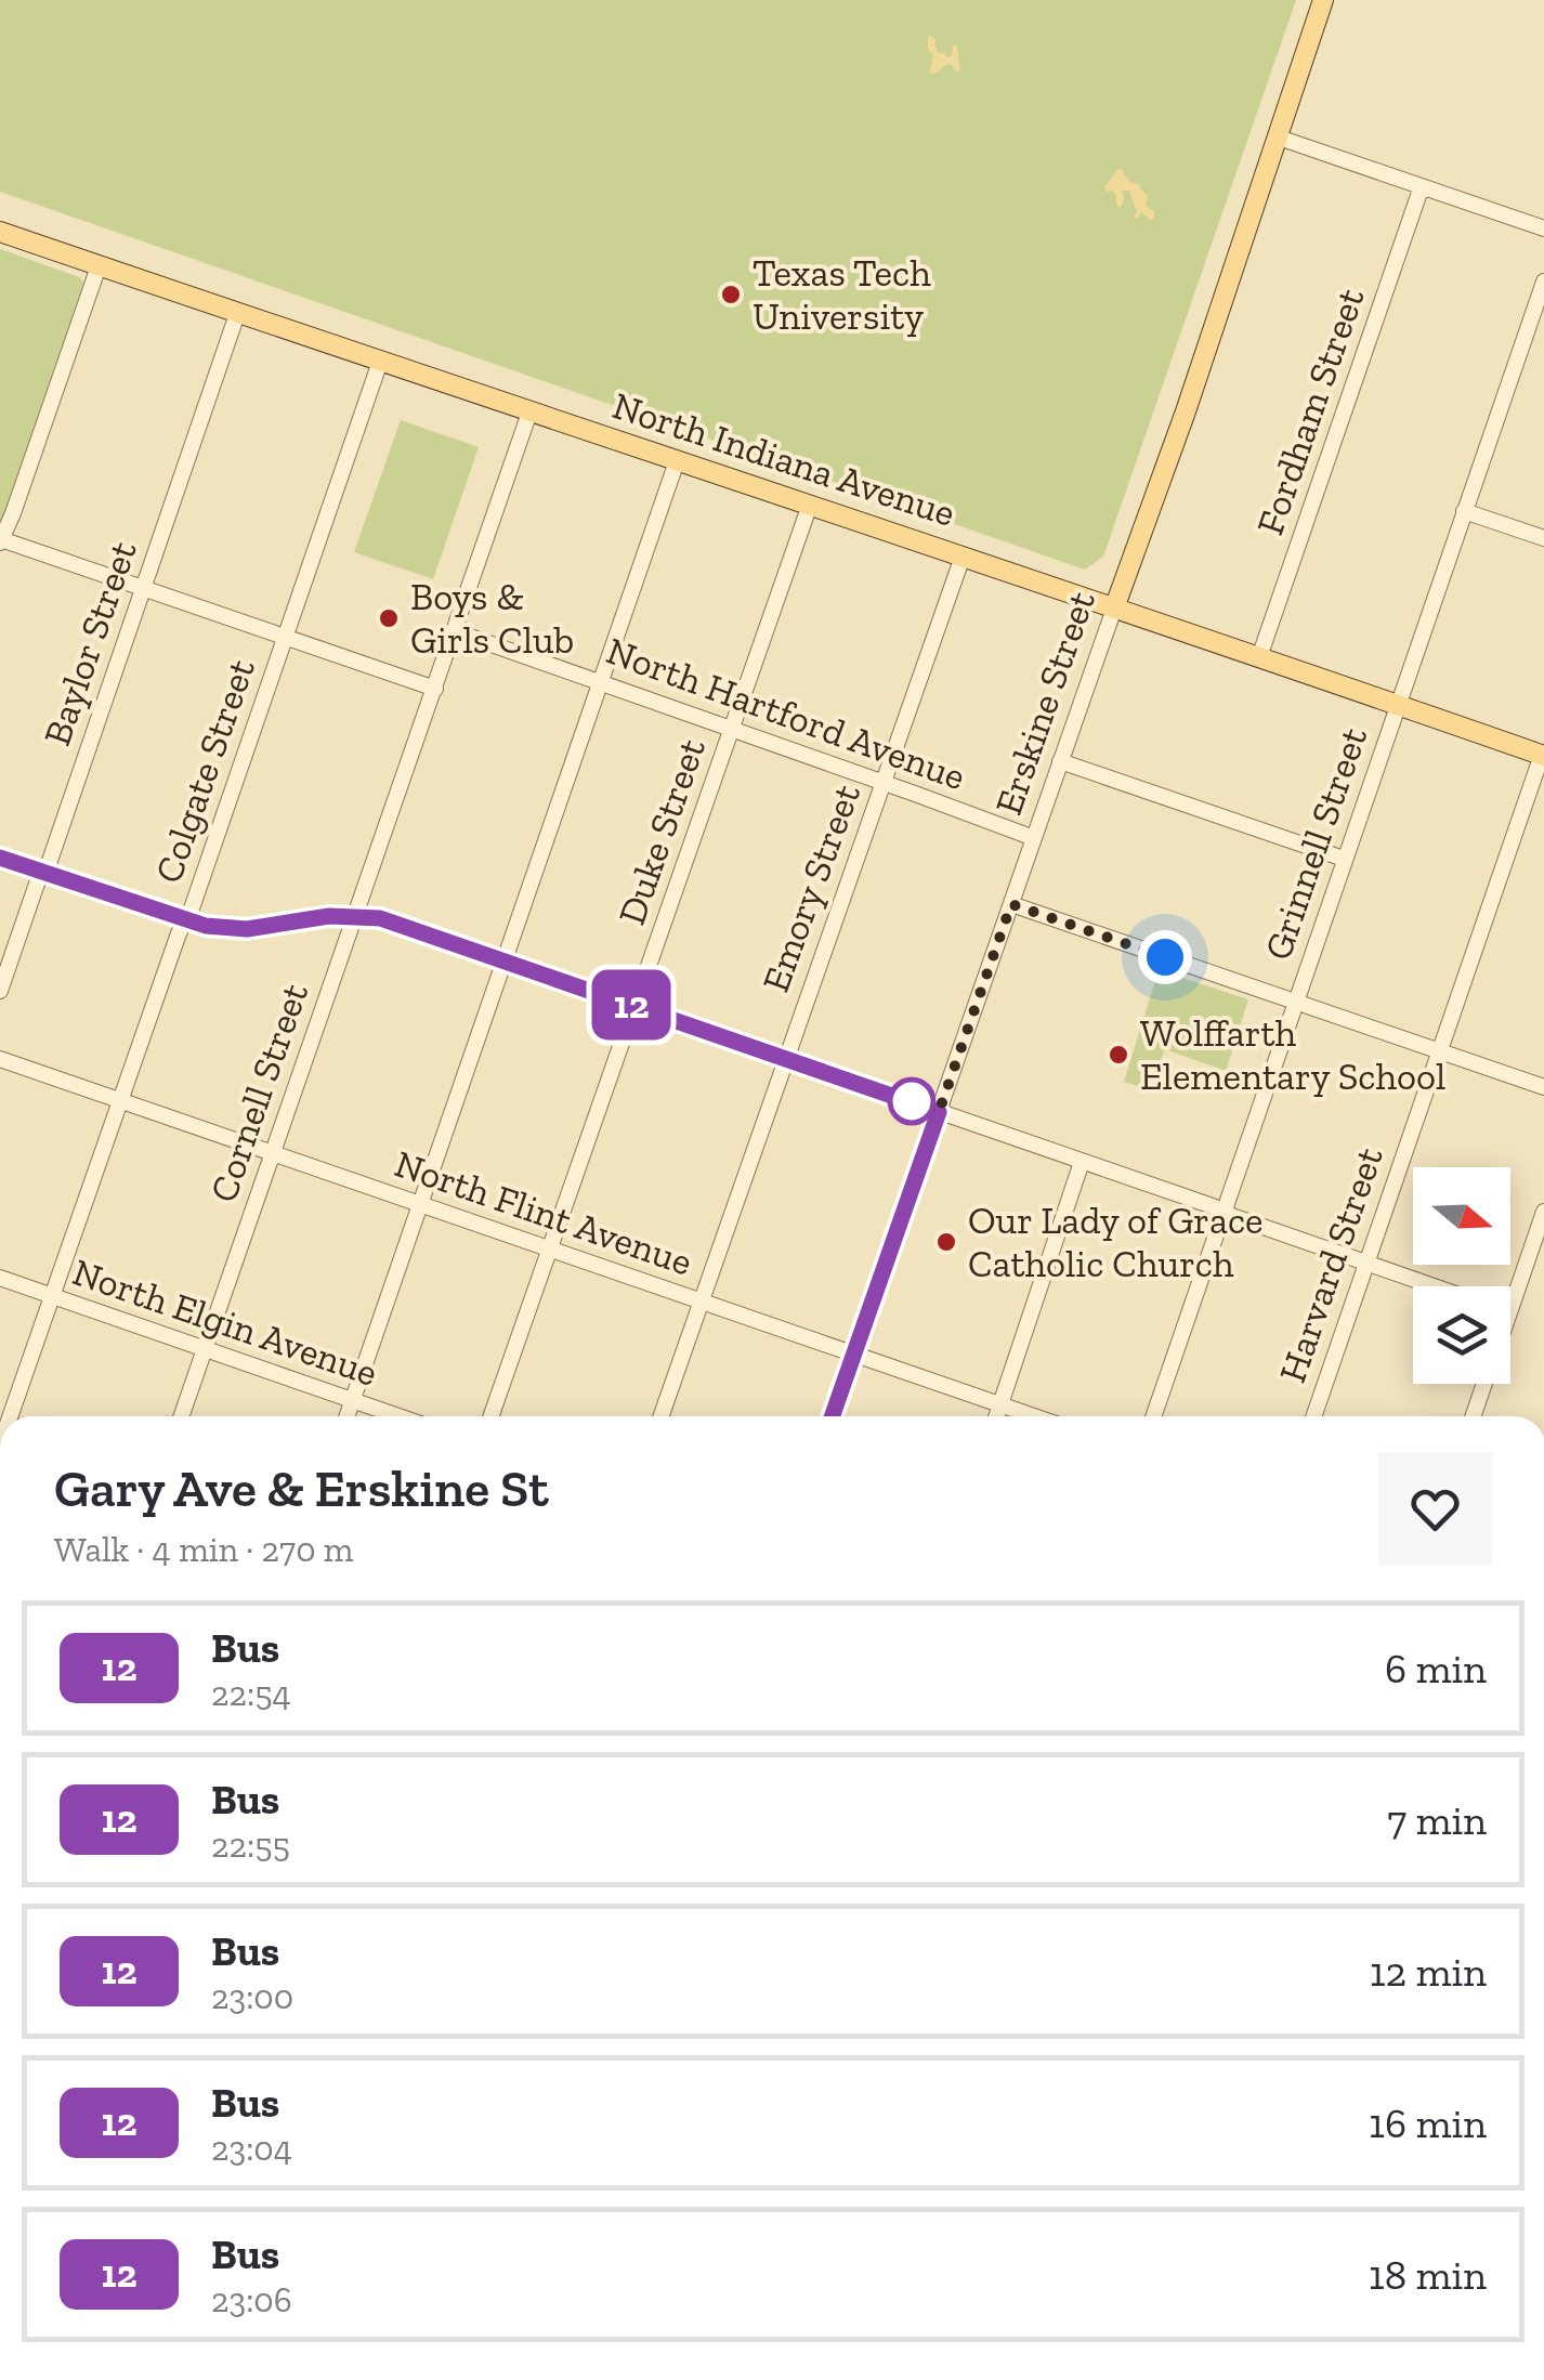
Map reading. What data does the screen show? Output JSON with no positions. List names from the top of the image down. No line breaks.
{"streets":{"main road":["North Indiana Avenue","Erskine Street"],"street":["Fordham Street","Baylor Street","North Hartford Avenue","Colgate Street","Duke Street","Grinnell Street","Emory Street","Cornell Street","North Flint Avenue","Harvard Street","North Elgin Avenue"]},"crossings":[["Fordham Street","North Indiana Avenue"],["North Indiana Avenue","Baylor Street"],["North Indiana Avenue","Erskine Street"],["North Indiana Avenue","Colgate Street"],["North Indiana Avenue","Duke Street"],["North Indiana Avenue","Grinnell Street"],["North Indiana Avenue","Emory Street"],["North Indiana Avenue","Cornell Street"],["North Indiana Avenue","Harvard Street"],["Erskine Street","North Hartford Avenue"],["Erskine Street","North Flint Avenue"],["North Hartford Avenue","Duke Street"],["North Hartford Avenue","Emory Street"],["North Hartford Avenue","Cornell Street"],["Colgate Street","North Flint Avenue"],["Colgate Street","North Elgin Avenue"],["Duke Street","North Flint Avenue"],["Emory Street","North Flint Avenue"],["Cornell Street","North Flint Avenue"],["Cornell Street","North Elgin Avenue"]],"places":["Texas Tech University","Boys & Girls Club","Wolffarth Elementary School","Our Lady of Grace Catholic Church"],"lines":["bus line 12"],"north":"right","page":{"on_map":"12","heading":["Gary Ave & Erskine St","Walk · 4 min · 270 m"],"list":[{"mark":"12","name":"Bus","note":"22:54","value":"6 min"},{"mark":"12","name":"Bus","note":"22:55","value":"7 min"},{"mark":"12","name":"Bus","note":"23:00","value":"12 min"},{"mark":"12","name":"Bus","note":"23:04","value":"16 min"},{"mark":"12","name":"Bus","note":"23:06","value":"18 min"}]}}
